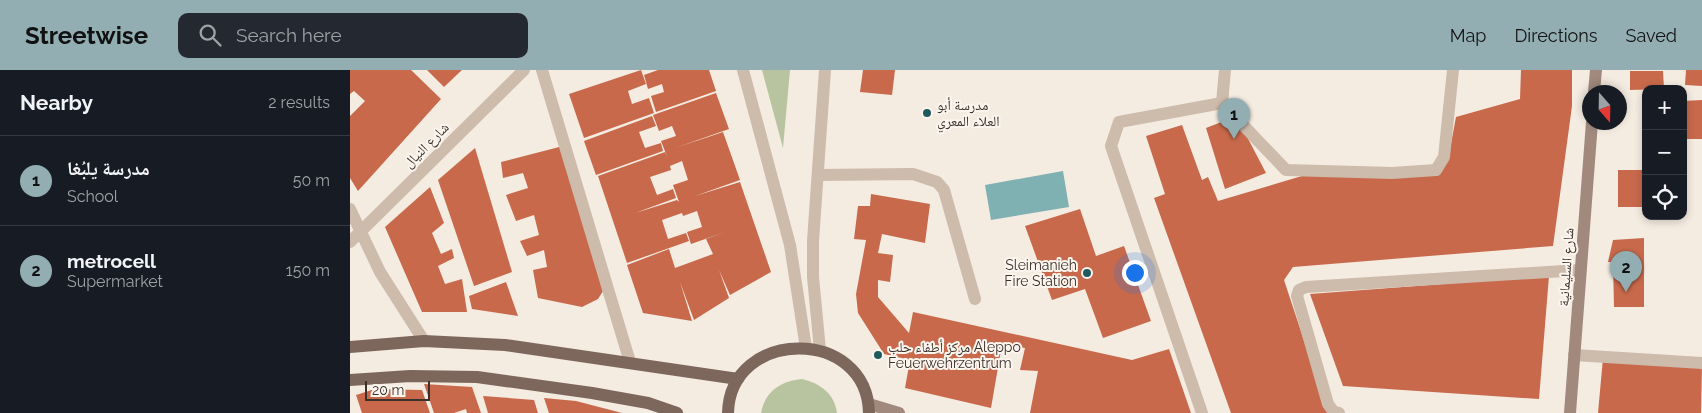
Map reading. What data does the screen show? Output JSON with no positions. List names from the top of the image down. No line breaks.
{"streets":{"main road":["شارع السليمانية"],"street":["شارع النيال"]},"places":["مدرسة أبو العلاء المعري","Sleimanieh Fire Station","مركز أطفاء حلب Aleppo Feuerwehrzentrum"],"scale_bar":"20 m","north":"bottom","page":{"header":"Streetwise","search":"Search here","nav":["Map","Directions","Saved"],"heading":["Nearby","2 results"],"map_buttons":["+","−"],"pins":["1","2"],"list":[{"mark":"1","name":"مدرسة يلبُغا","note":"School","value":"50 m"},{"mark":"2","name":"metrocell","note":"Supermarket","value":"150 m"}],"scale":"20 m"}}
